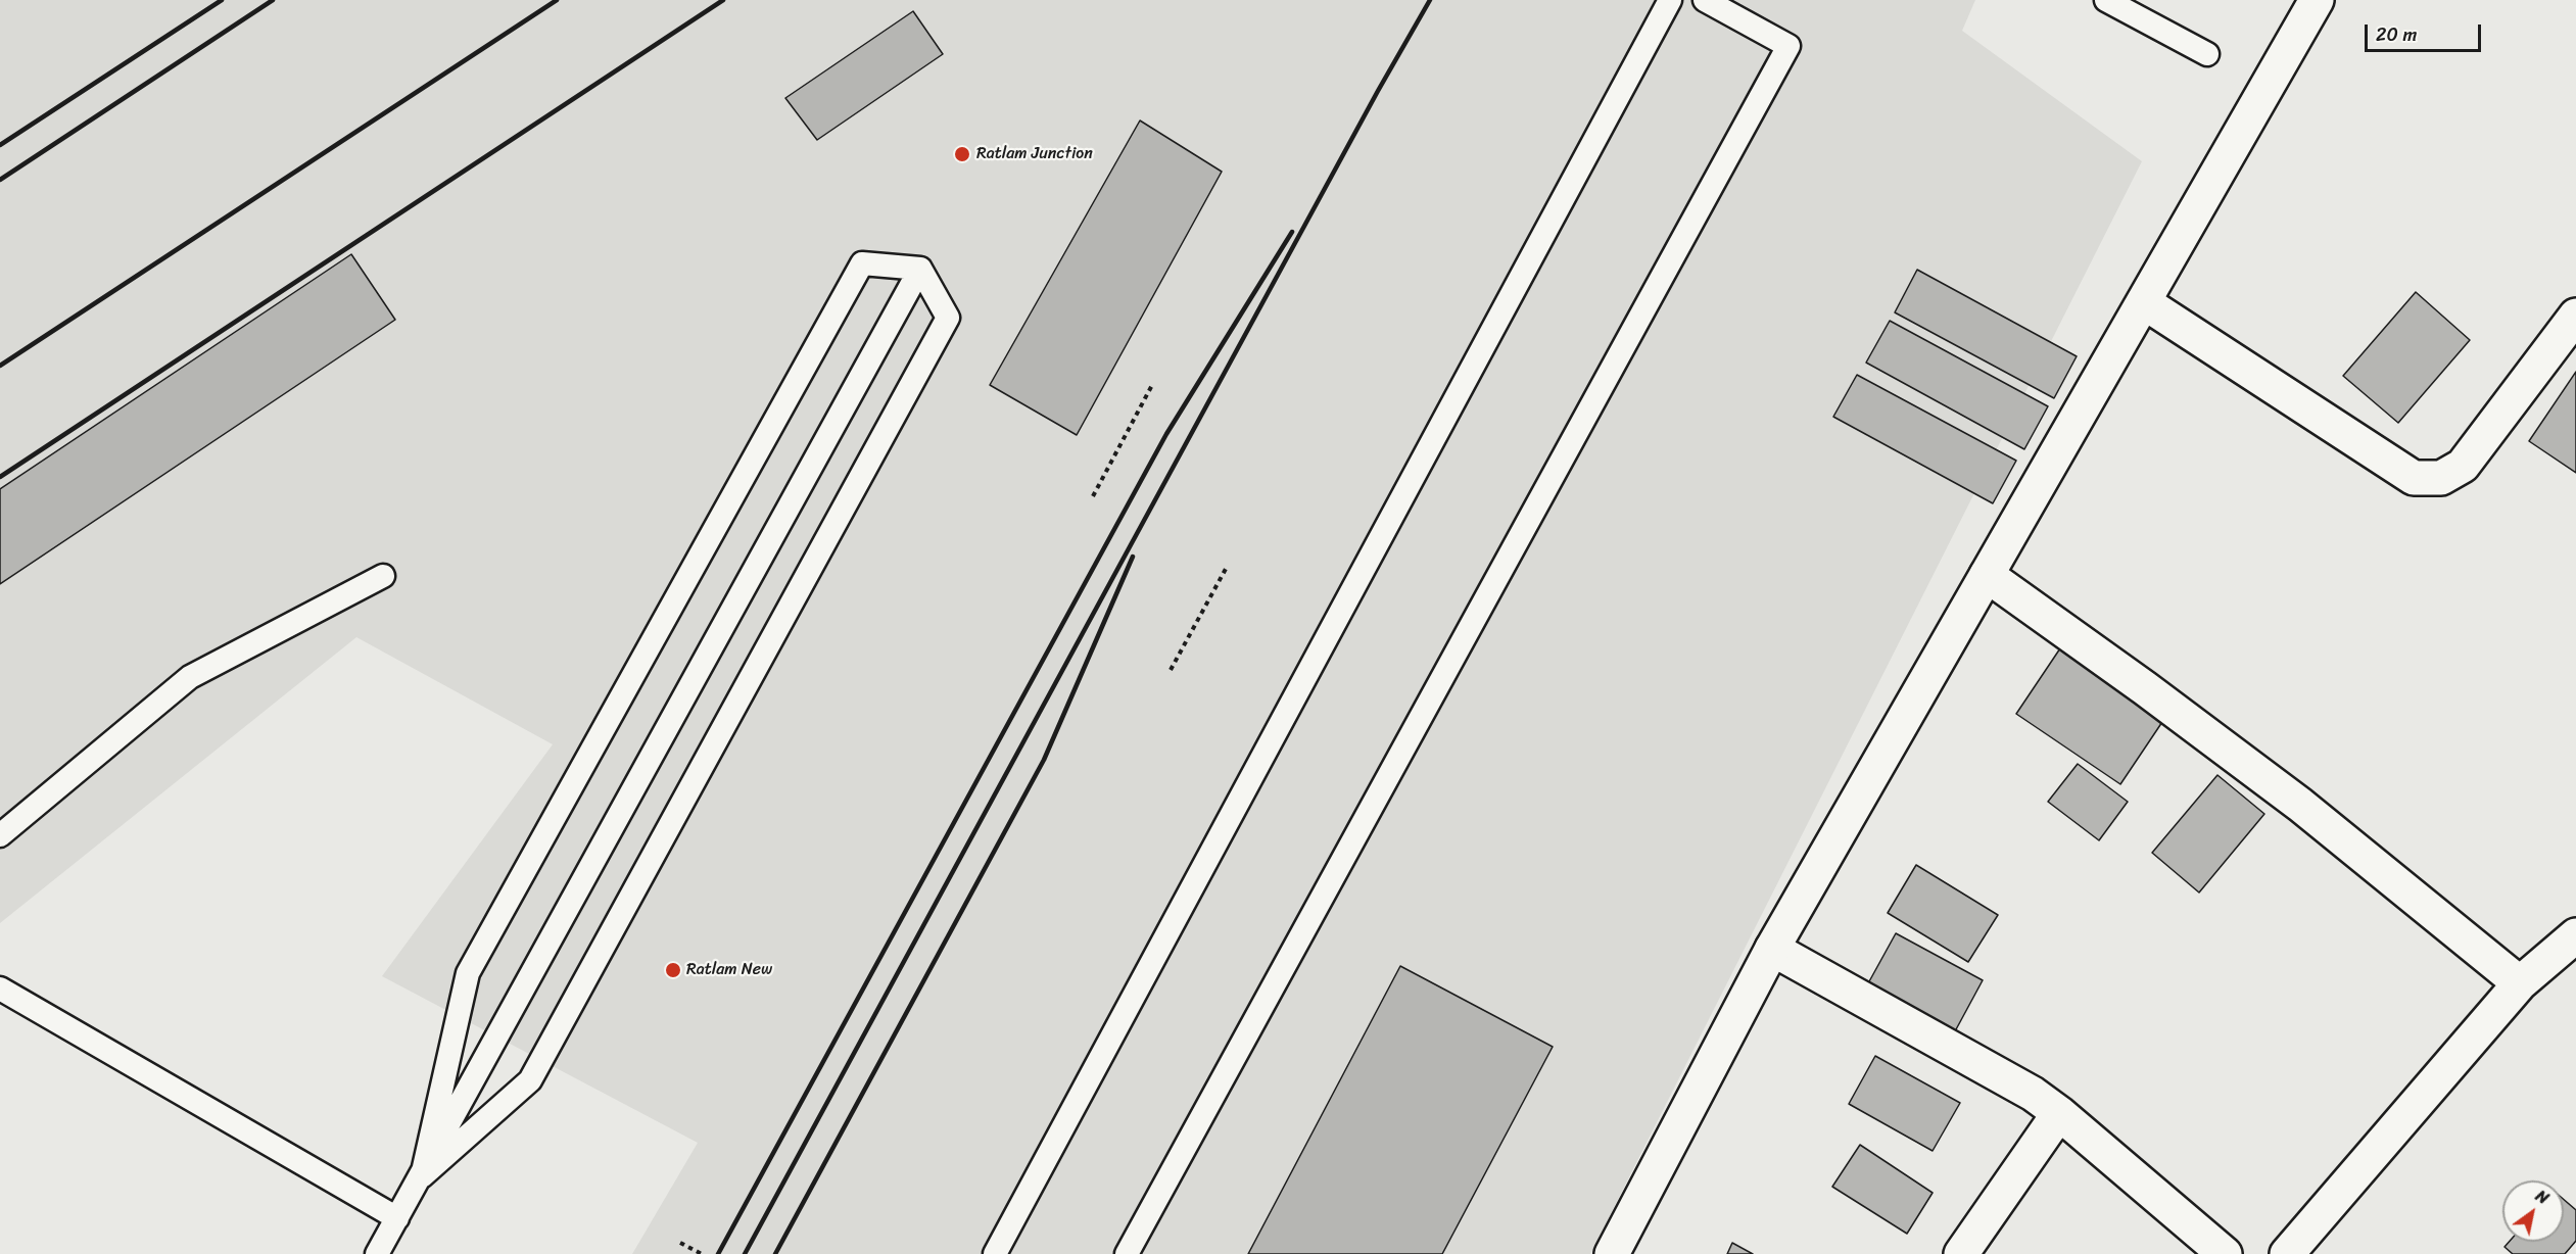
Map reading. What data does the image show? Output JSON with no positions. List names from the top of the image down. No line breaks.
{"places":["Ratlam Junction","Ratlam New"],"scale_bar":"20 m","north":"top right"}
